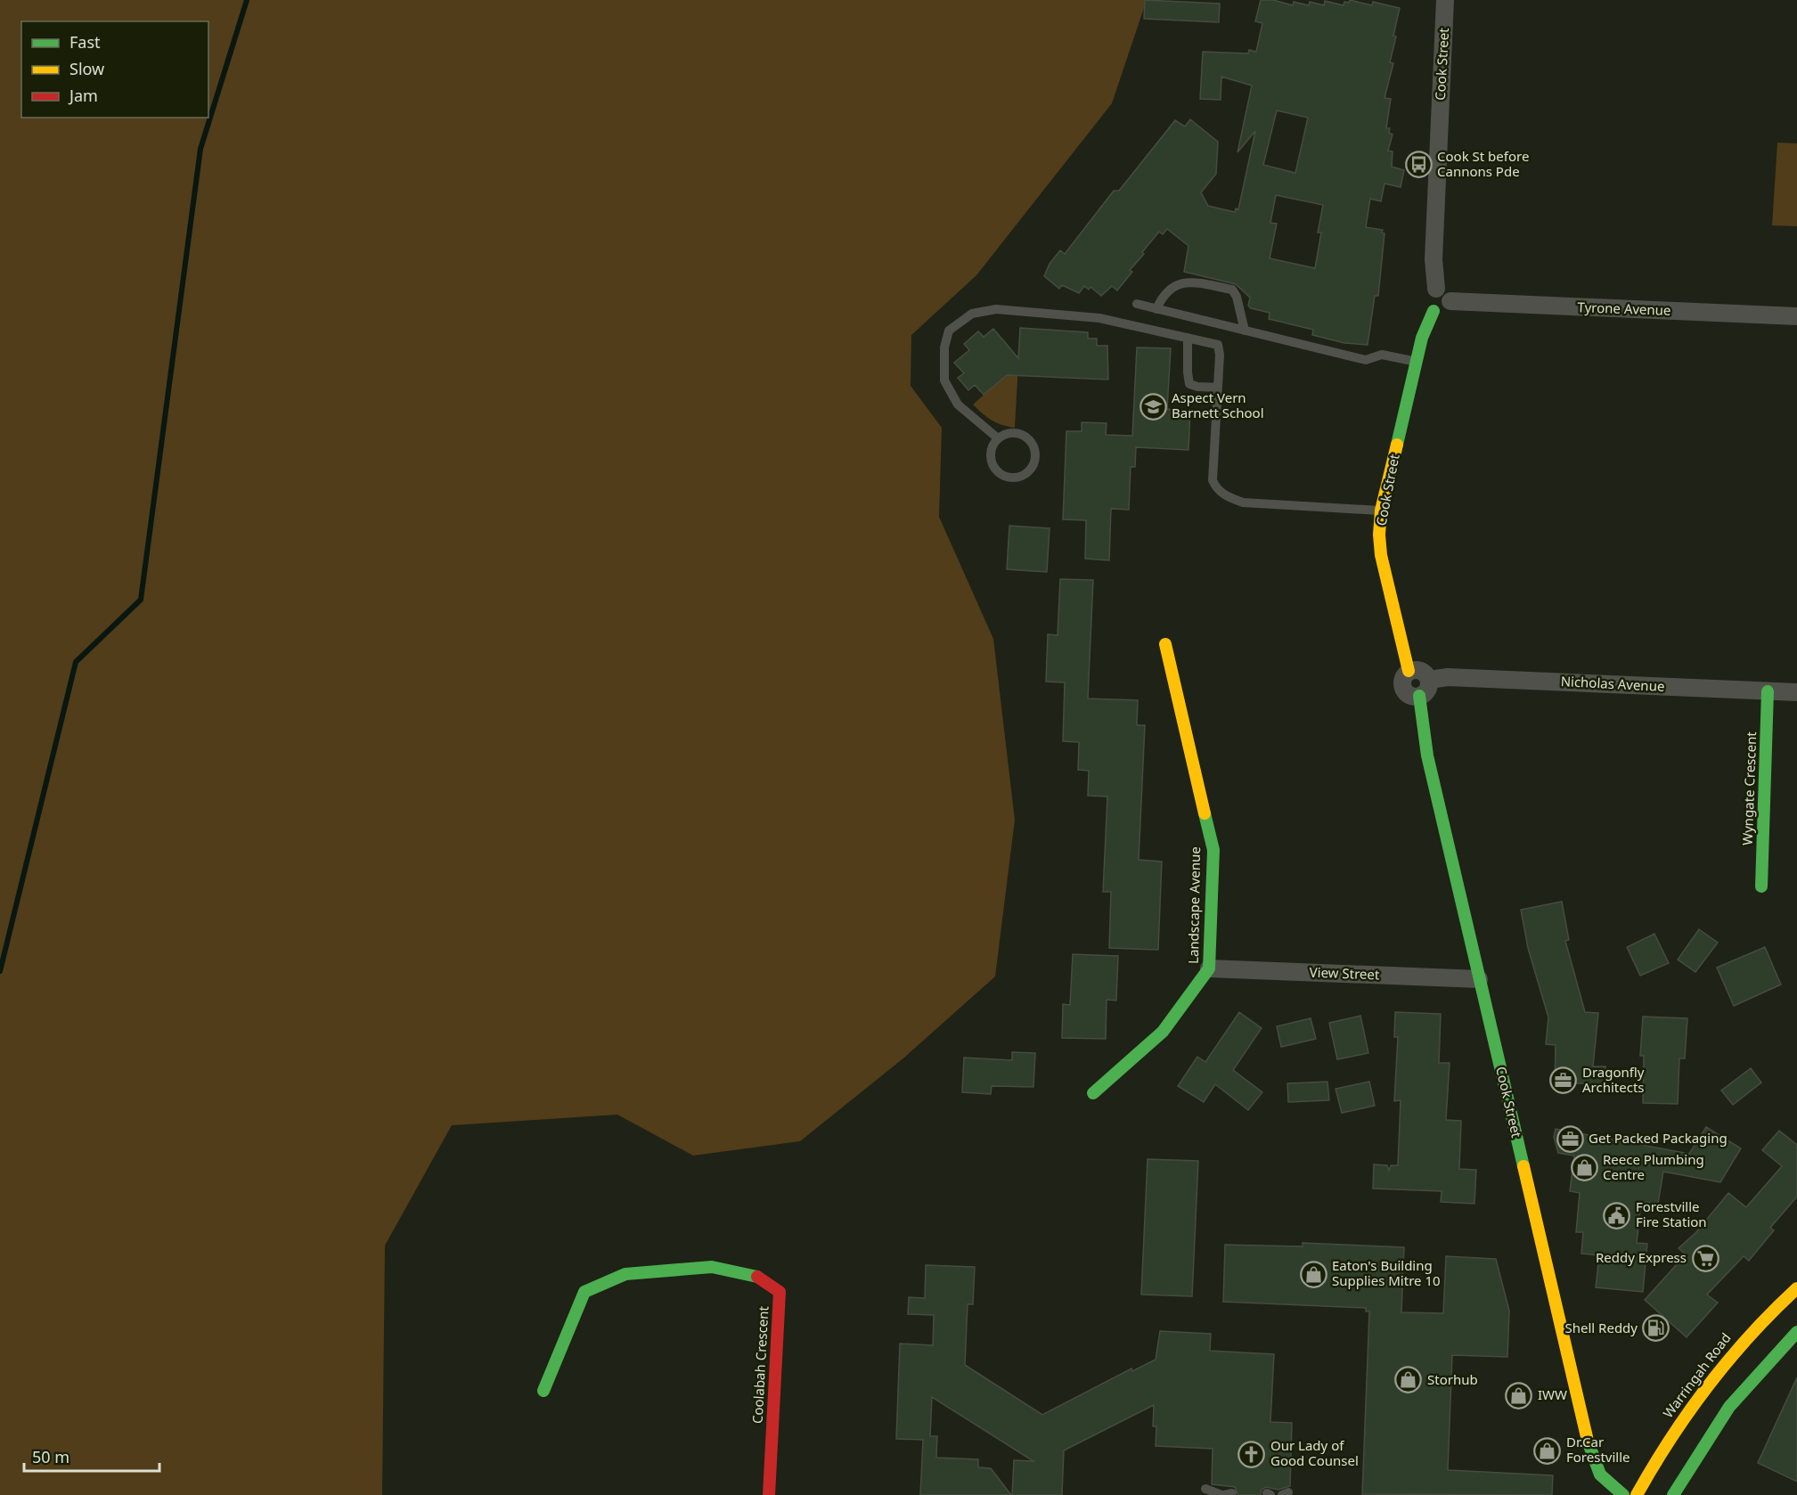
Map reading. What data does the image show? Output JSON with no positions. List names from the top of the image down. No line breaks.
{"streets":{"main road":["Cook Street","Wyngate Crescent","Landscape Avenue","Coolabah Crescent","Warringah Road"],"street":["Tyrone Avenue","Nicholas Avenue","View Street"]},"crossings":[["Cook Street","Tyrone Avenue"],["Cook Street","Nicholas Avenue"],["Cook Street","View Street"],["Nicholas Avenue","Wyngate Crescent"],["Landscape Avenue","View Street"]],"places":{"bus stop":["Cook St before Cannons Pde"],"school or university":["Aspect Vern Barnett School"],"office":["Dragonfly Architects","Get Packed Packaging"],"shop":["Reece Plumbing Centre","Eaton's Building Supplies Mitre 10","Storhub","IWW","Dr.Car Forestville"],"public building":["Forestville Fire Station"],"supermarket":["Reddy Express"],"fuel station":["Shell Reddy"],"church":["Our Lady of Good Counsel"]},"legend":["Fast","Slow","Jam"],"scale_bar":"50 m"}
